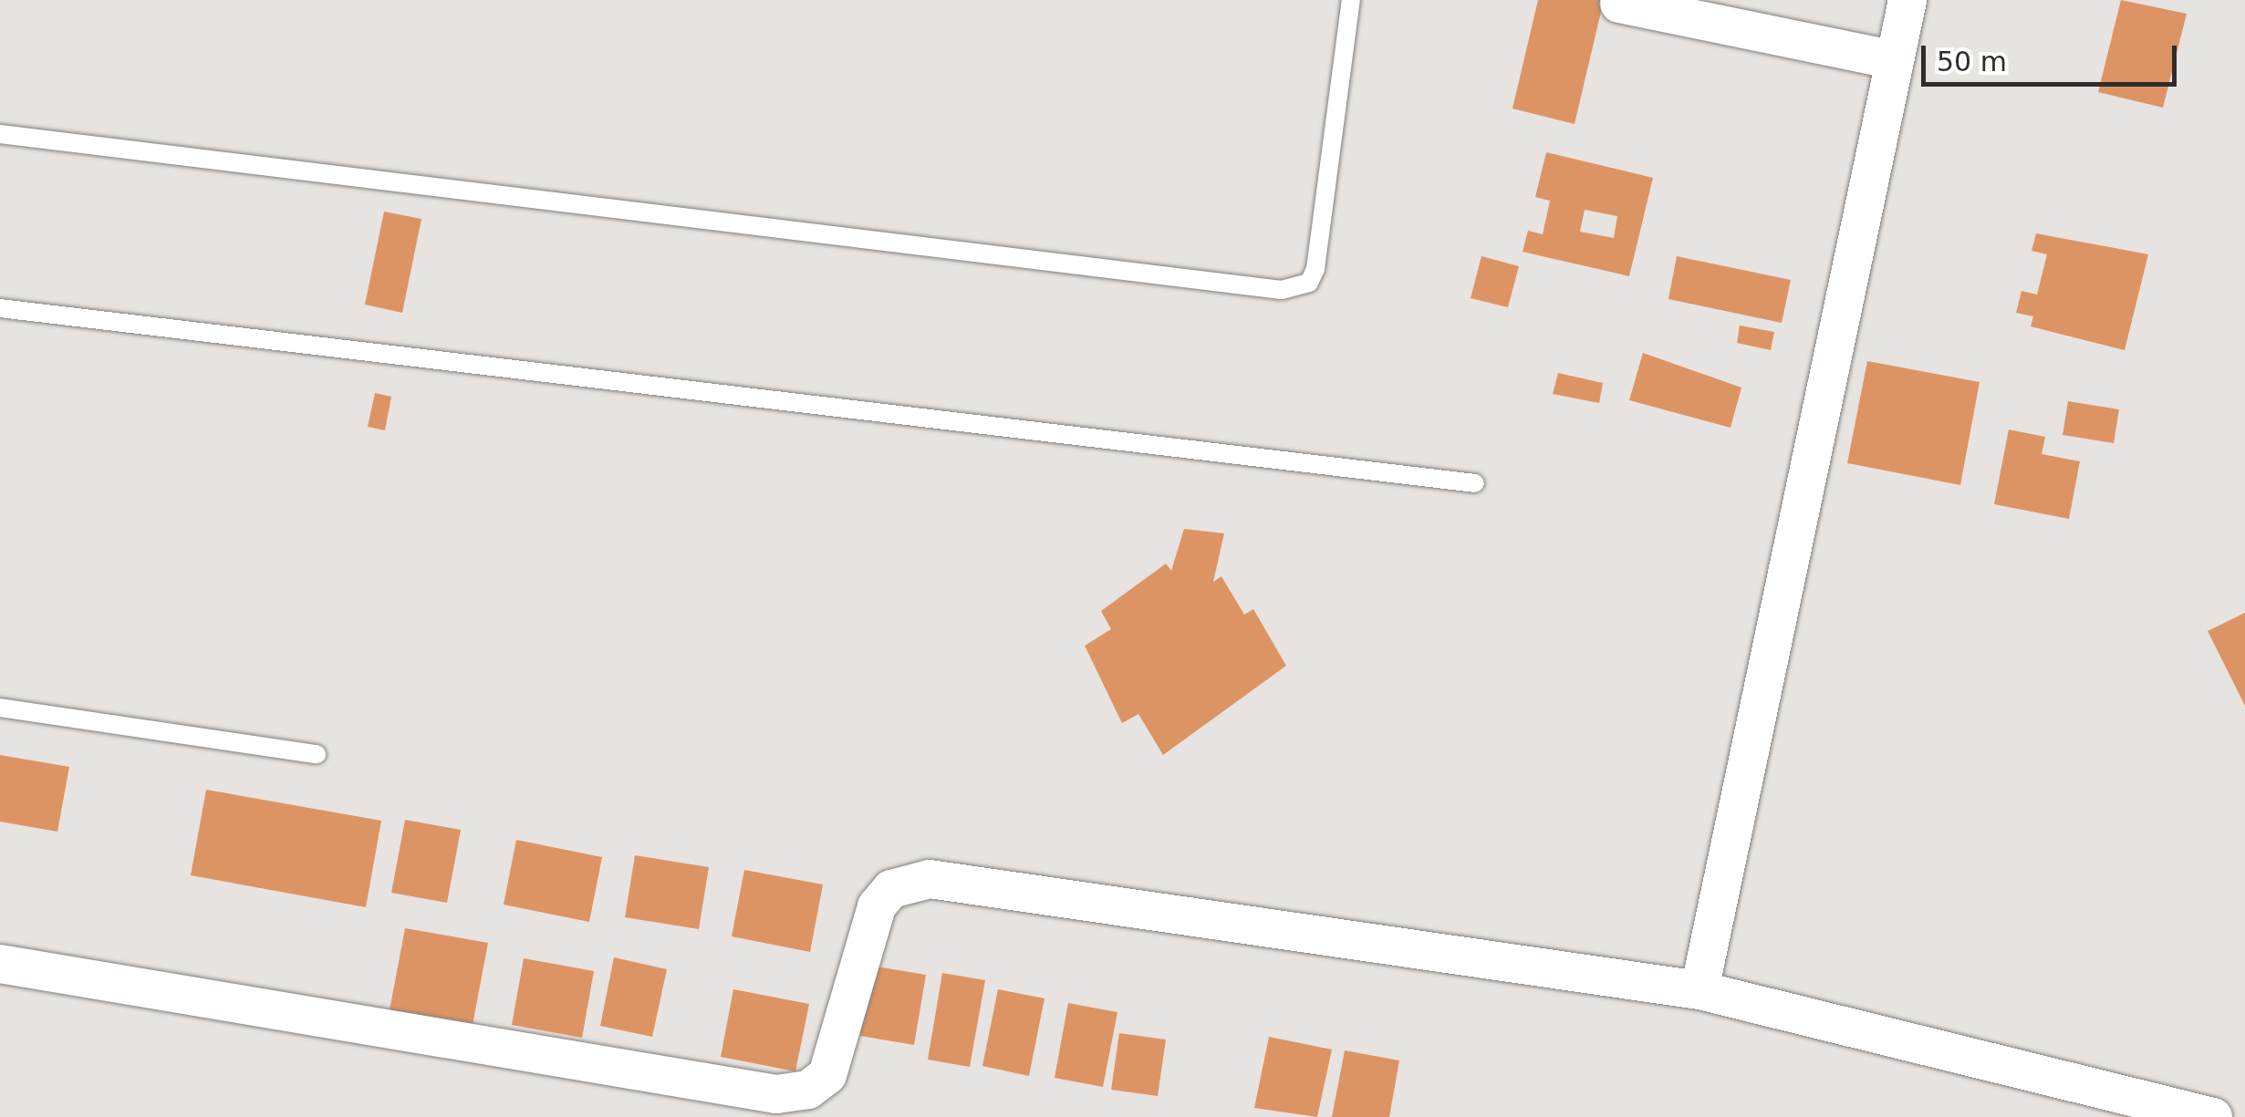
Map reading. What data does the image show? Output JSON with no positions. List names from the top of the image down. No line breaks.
{"scale_bar":"50 m"}
